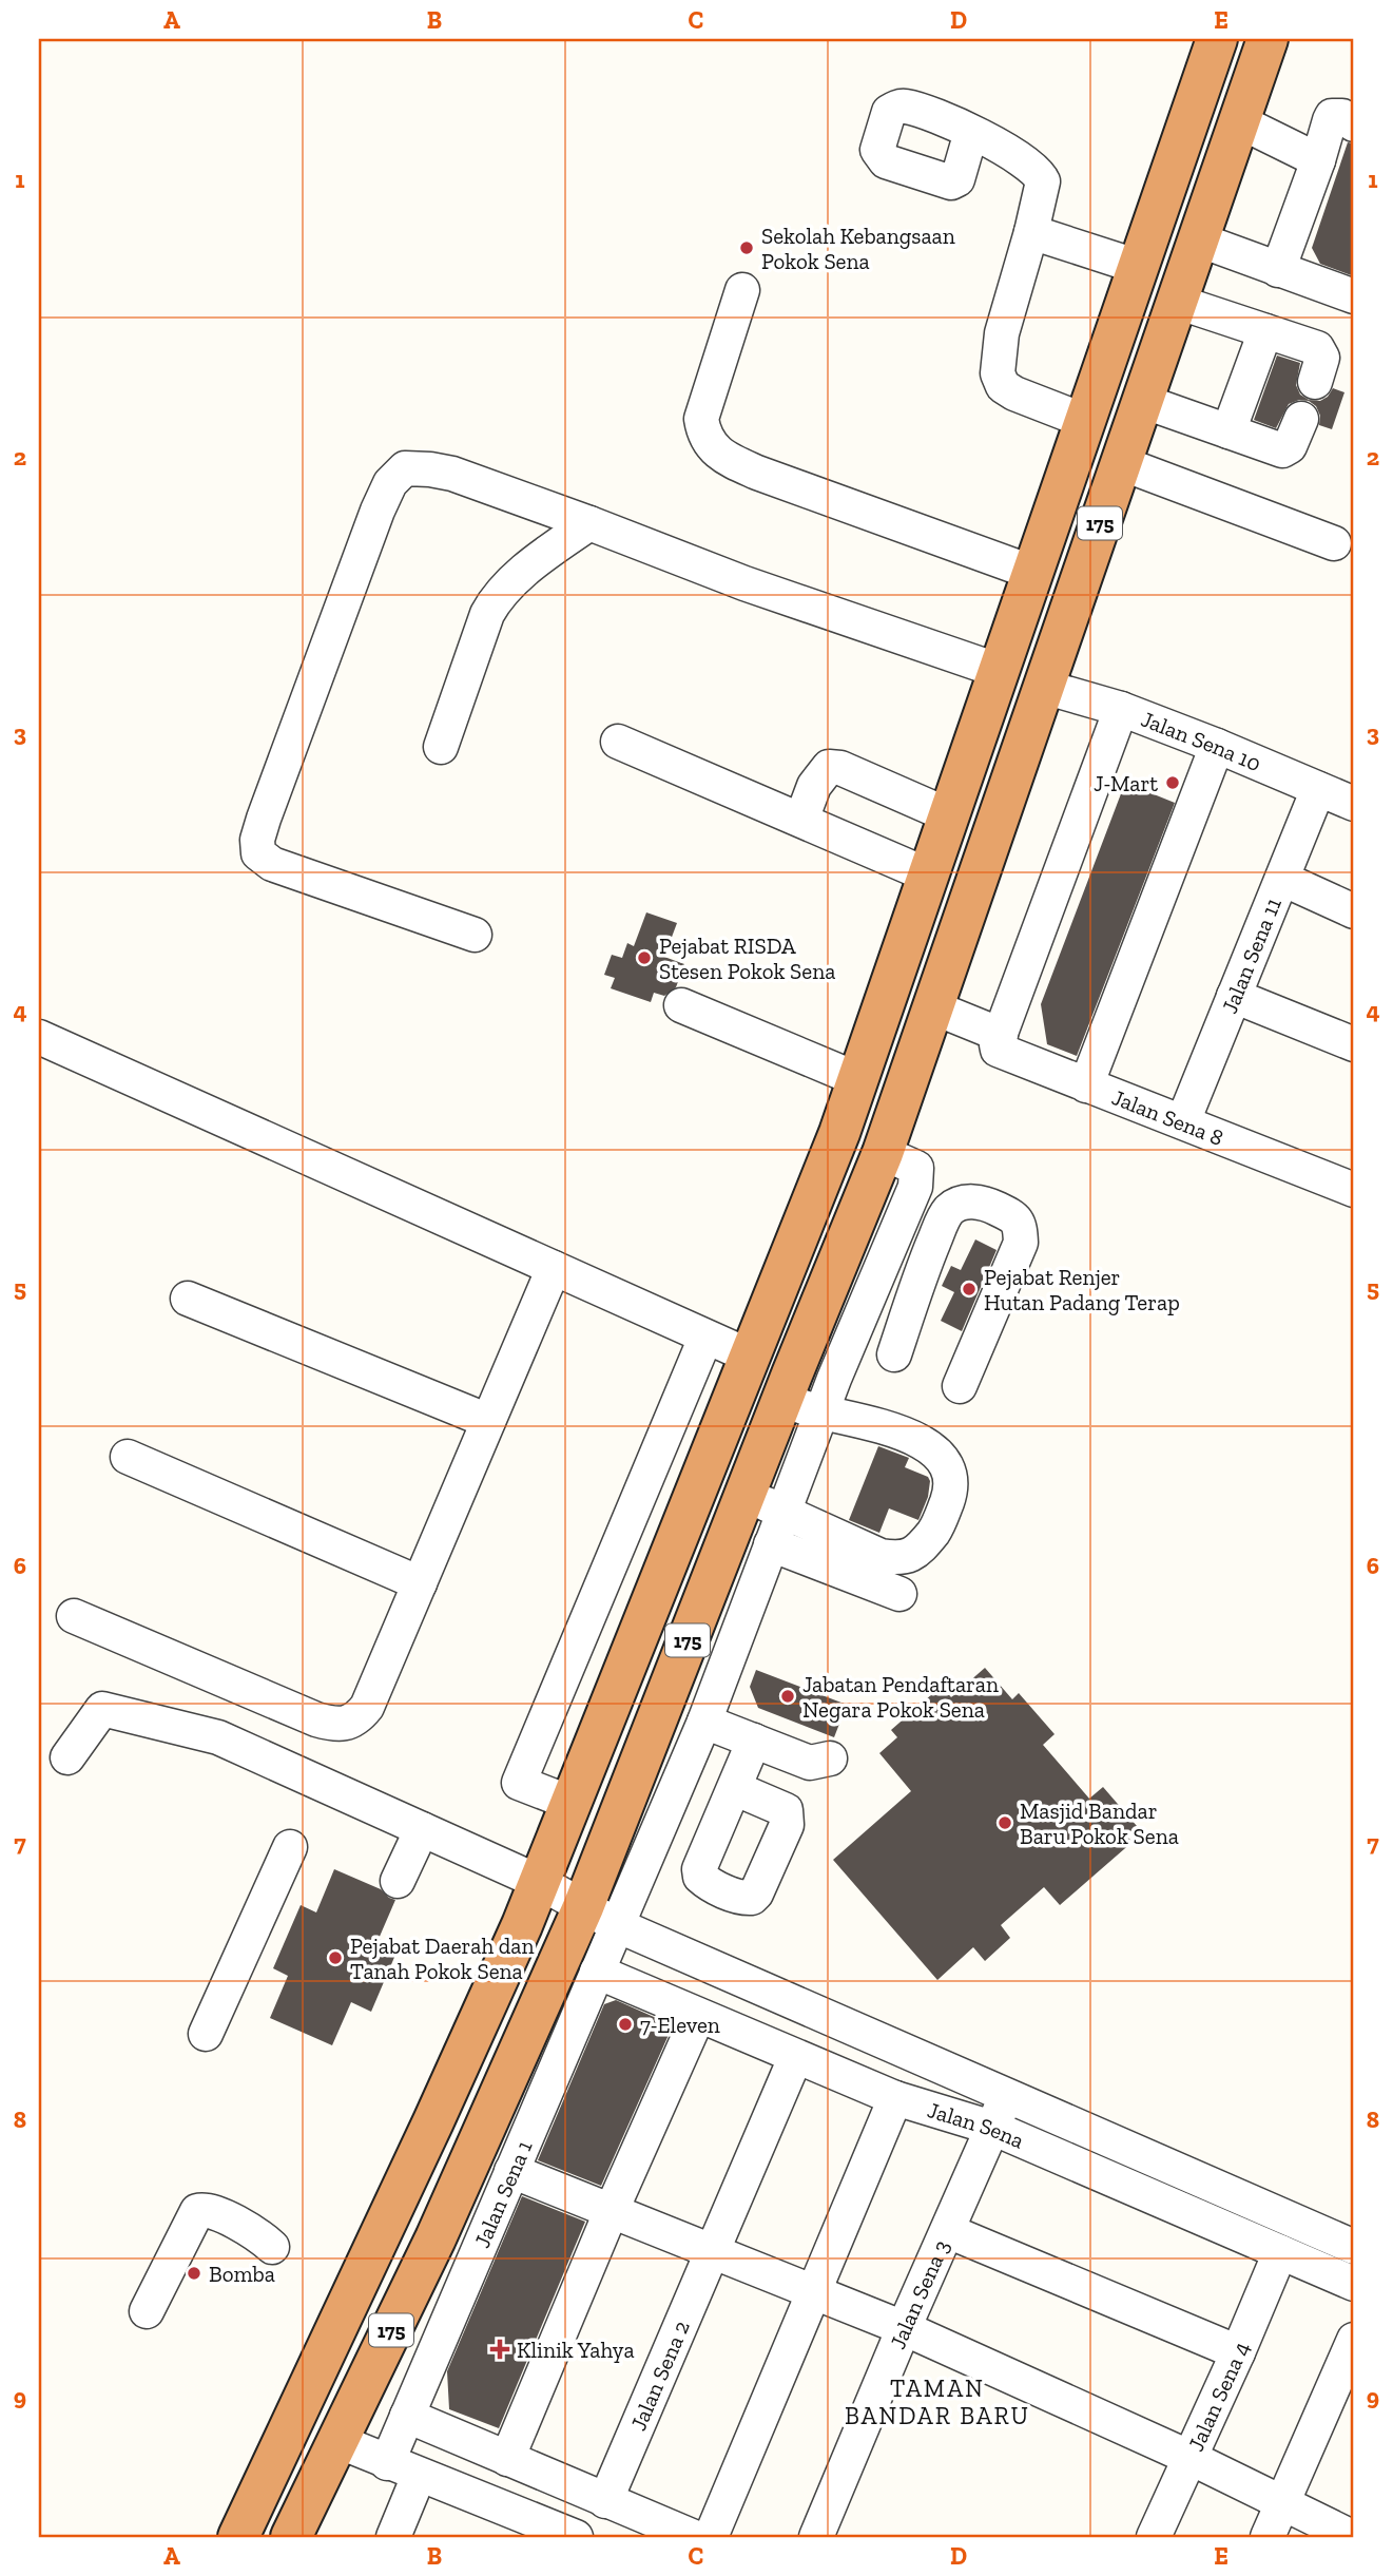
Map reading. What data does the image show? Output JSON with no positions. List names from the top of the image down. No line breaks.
{"streets":{"highway":["175"],"street":["Jalan Sena 10","Jalan Sena 11","Jalan Sena 8","Jalan Sena","Jalan Sena 1","Jalan Sena 3","Jalan Sena 2","Jalan Sena 4"]},"crossings":[["175","Jalan Sena 10"],["175","Jalan Sena 1"],["Jalan Sena 10","Jalan Sena 11"],["Jalan Sena 11","Jalan Sena 8"],["Jalan Sena","Jalan Sena 1"],["Jalan Sena","Jalan Sena 3"],["Jalan Sena","Jalan Sena 2"],["Jalan Sena","Jalan Sena 4"]],"districts":["TAMAN BANDAR BARU"],"places":{"other":["Sekolah Kebangsaan Pokok Sena","J-Mart","Pejabat RISDA Stesen Pokok Sena","Pejabat Renjer Hutan Padang Terap","Jabatan Pendaftaran Negara Pokok Sena","Masjid Bandar Baru Pokok Sena","Pejabat Daerah dan Tanah Pokok Sena","7-Eleven","Bomba"],"health":["Klinik Yahya"]},"grid":{"columns":["A","B","C","D","E"],"rows":["1","2","3","4","5","6","7","8","9"]}}
